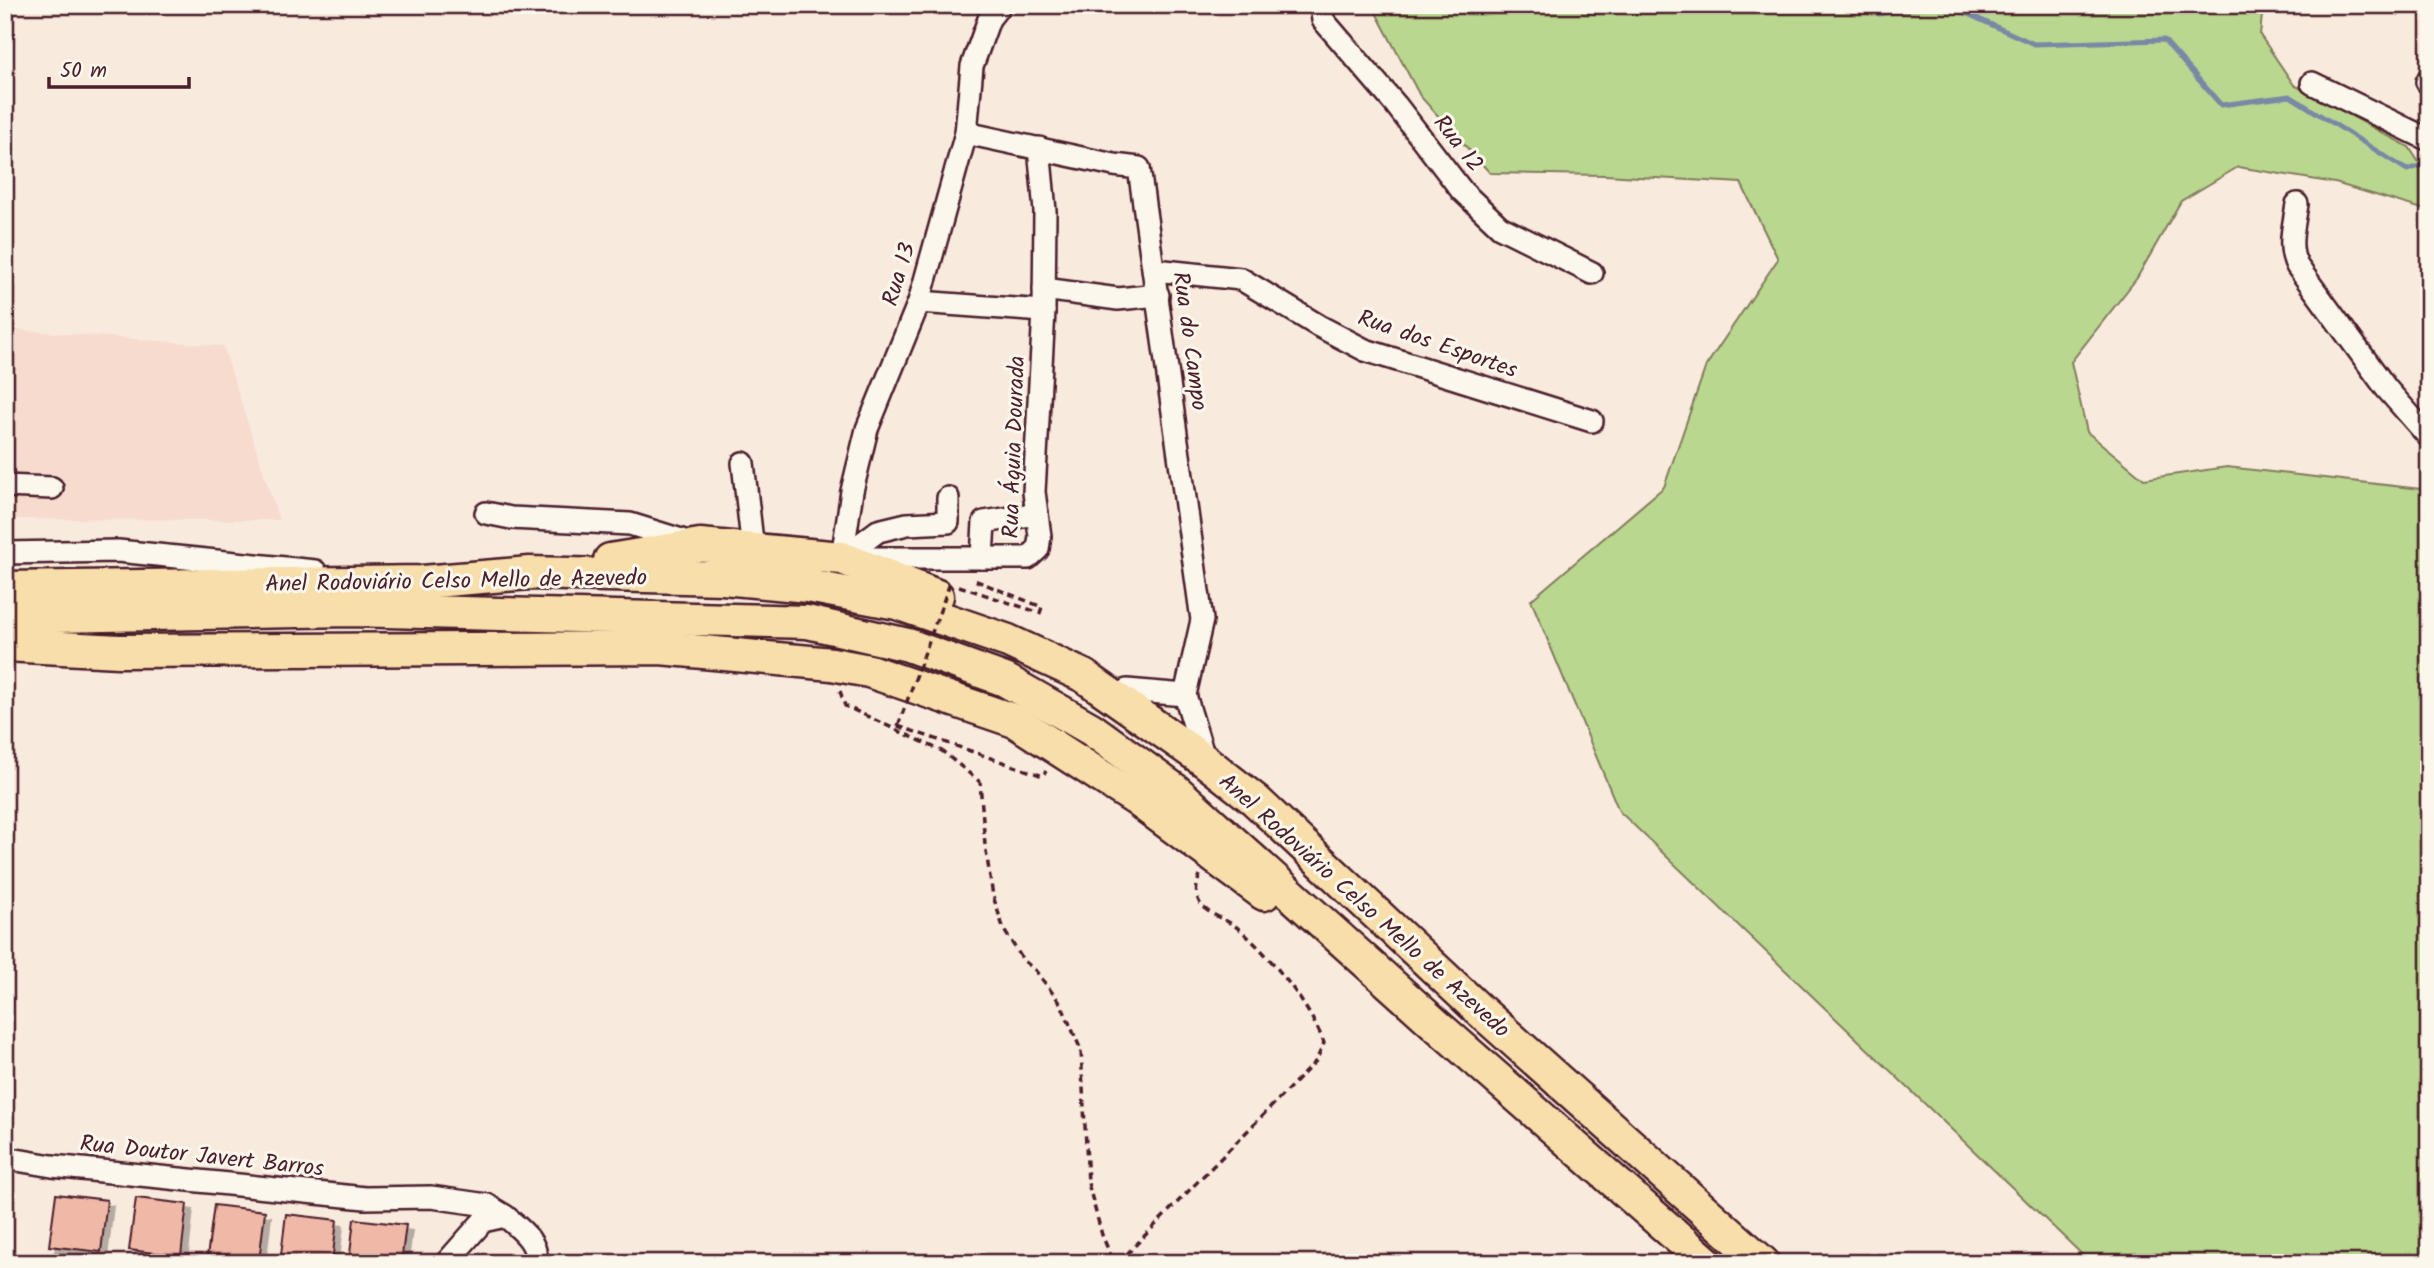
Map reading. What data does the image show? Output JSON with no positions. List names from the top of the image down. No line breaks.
{"streets":{"highway":["Anel Rodoviário Celso Mello de Azevedo"],"street":["Rua 12","Rua 13","Rua do Campo","Rua dos Esportes","Rua Águia Dourada","Rua Doutor Javert Barros"]},"crossings":[["Rua 13","Rua do Campo"],["Rua 13","Rua Águia Dourada"],["Rua do Campo","Rua dos Esportes"],["Rua do Campo","Rua Águia Dourada"],["Rua do Campo","Anel Rodoviário Celso Mello de Azevedo"]],"scale_bar":"50 m"}
